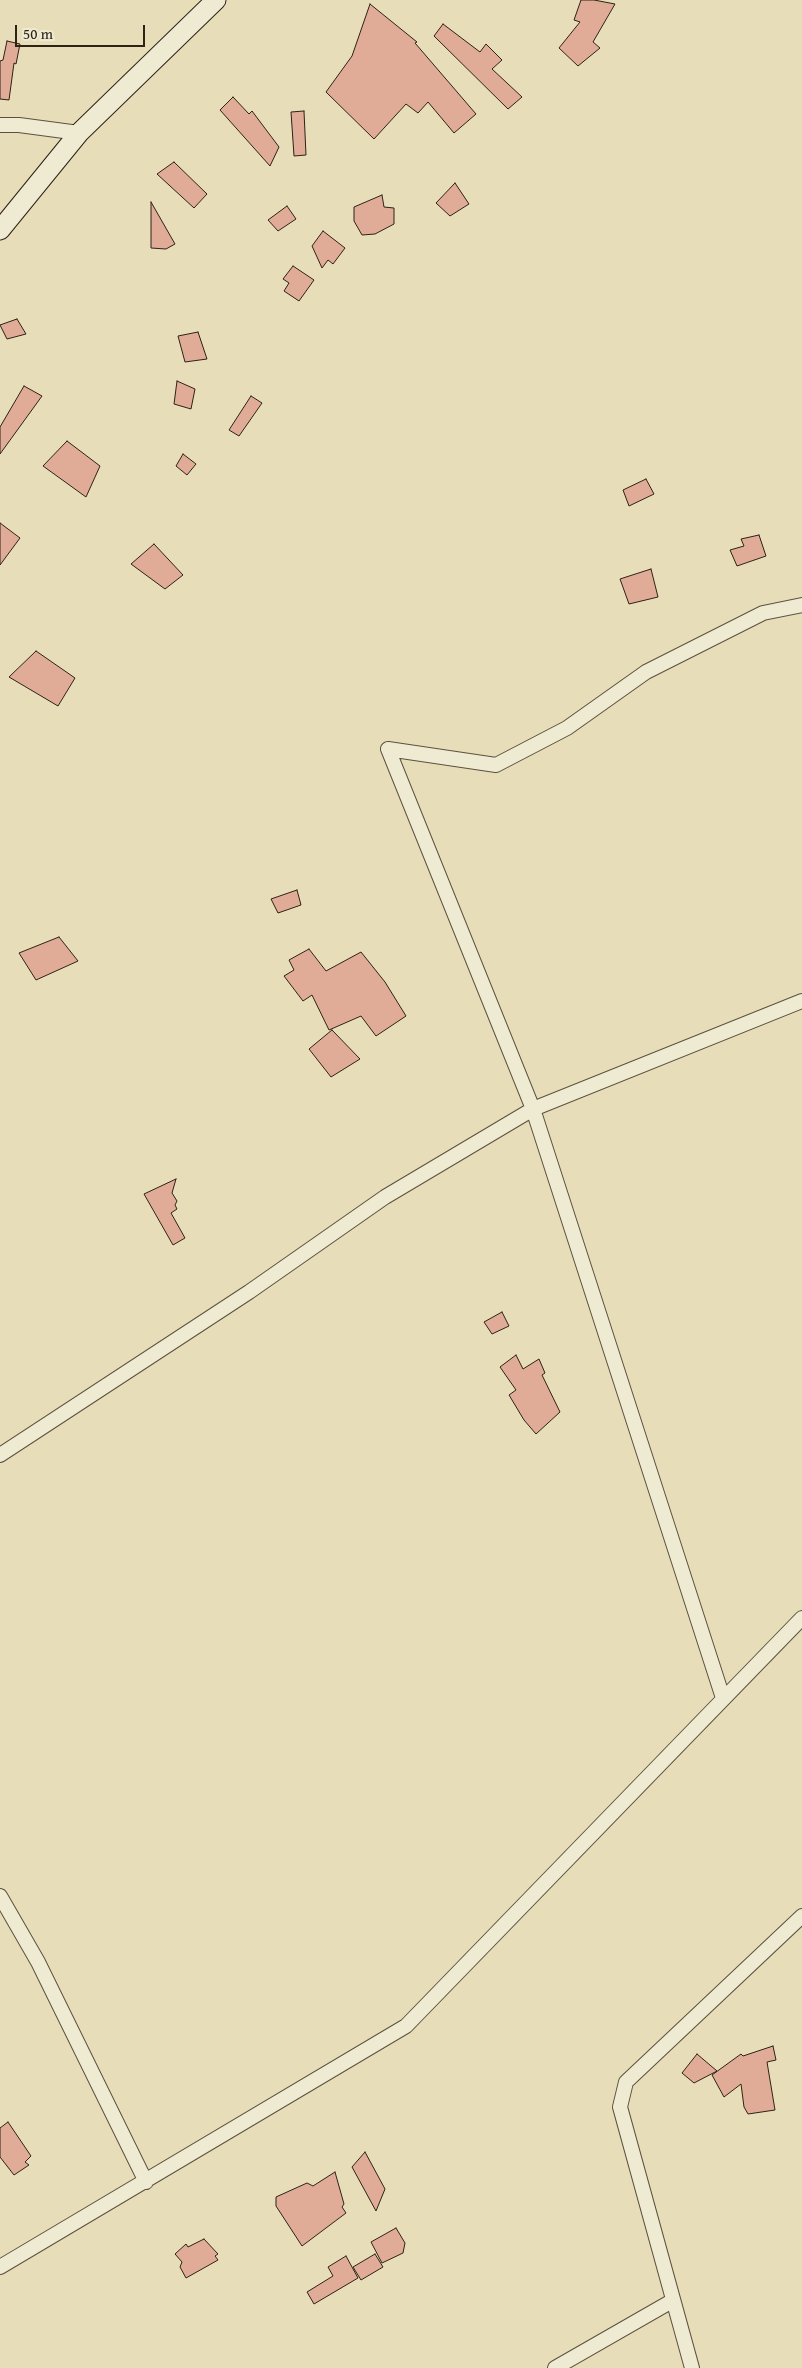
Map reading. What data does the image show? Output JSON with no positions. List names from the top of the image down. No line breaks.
{"scale_bar":"50 m"}
